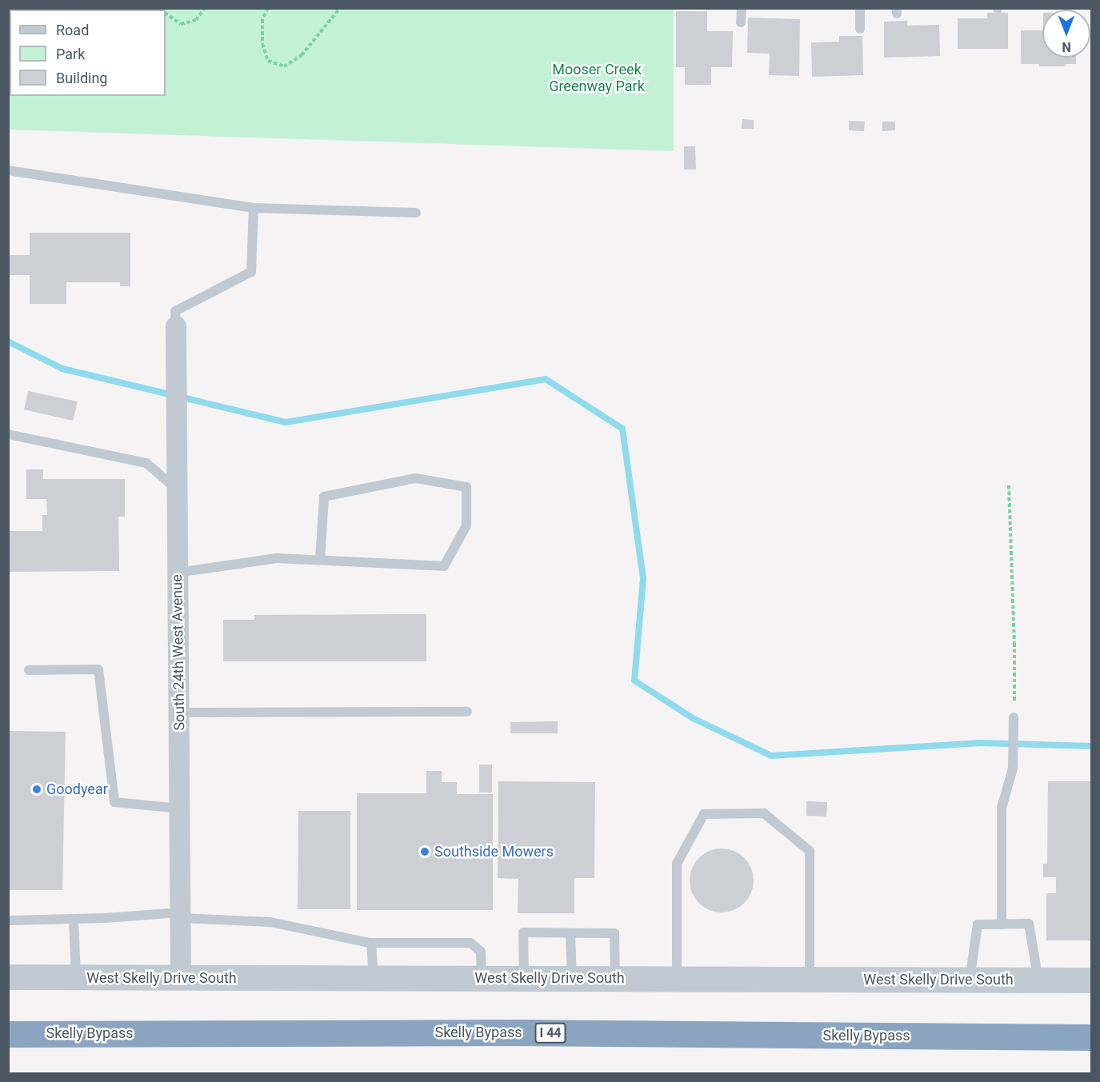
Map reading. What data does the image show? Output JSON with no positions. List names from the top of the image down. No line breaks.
{"streets":{"highway":["Skelly Bypass","I 44"],"street":["South 24th West Avenue","West Skelly Drive South"]},"crossings":[["South 24th West Avenue","West Skelly Drive South"]],"parks":["Mooser Creek Greenway Park"],"places":["Goodyear","Southside Mowers"],"legend":["Road","Park","Building"],"north":"bottom"}
